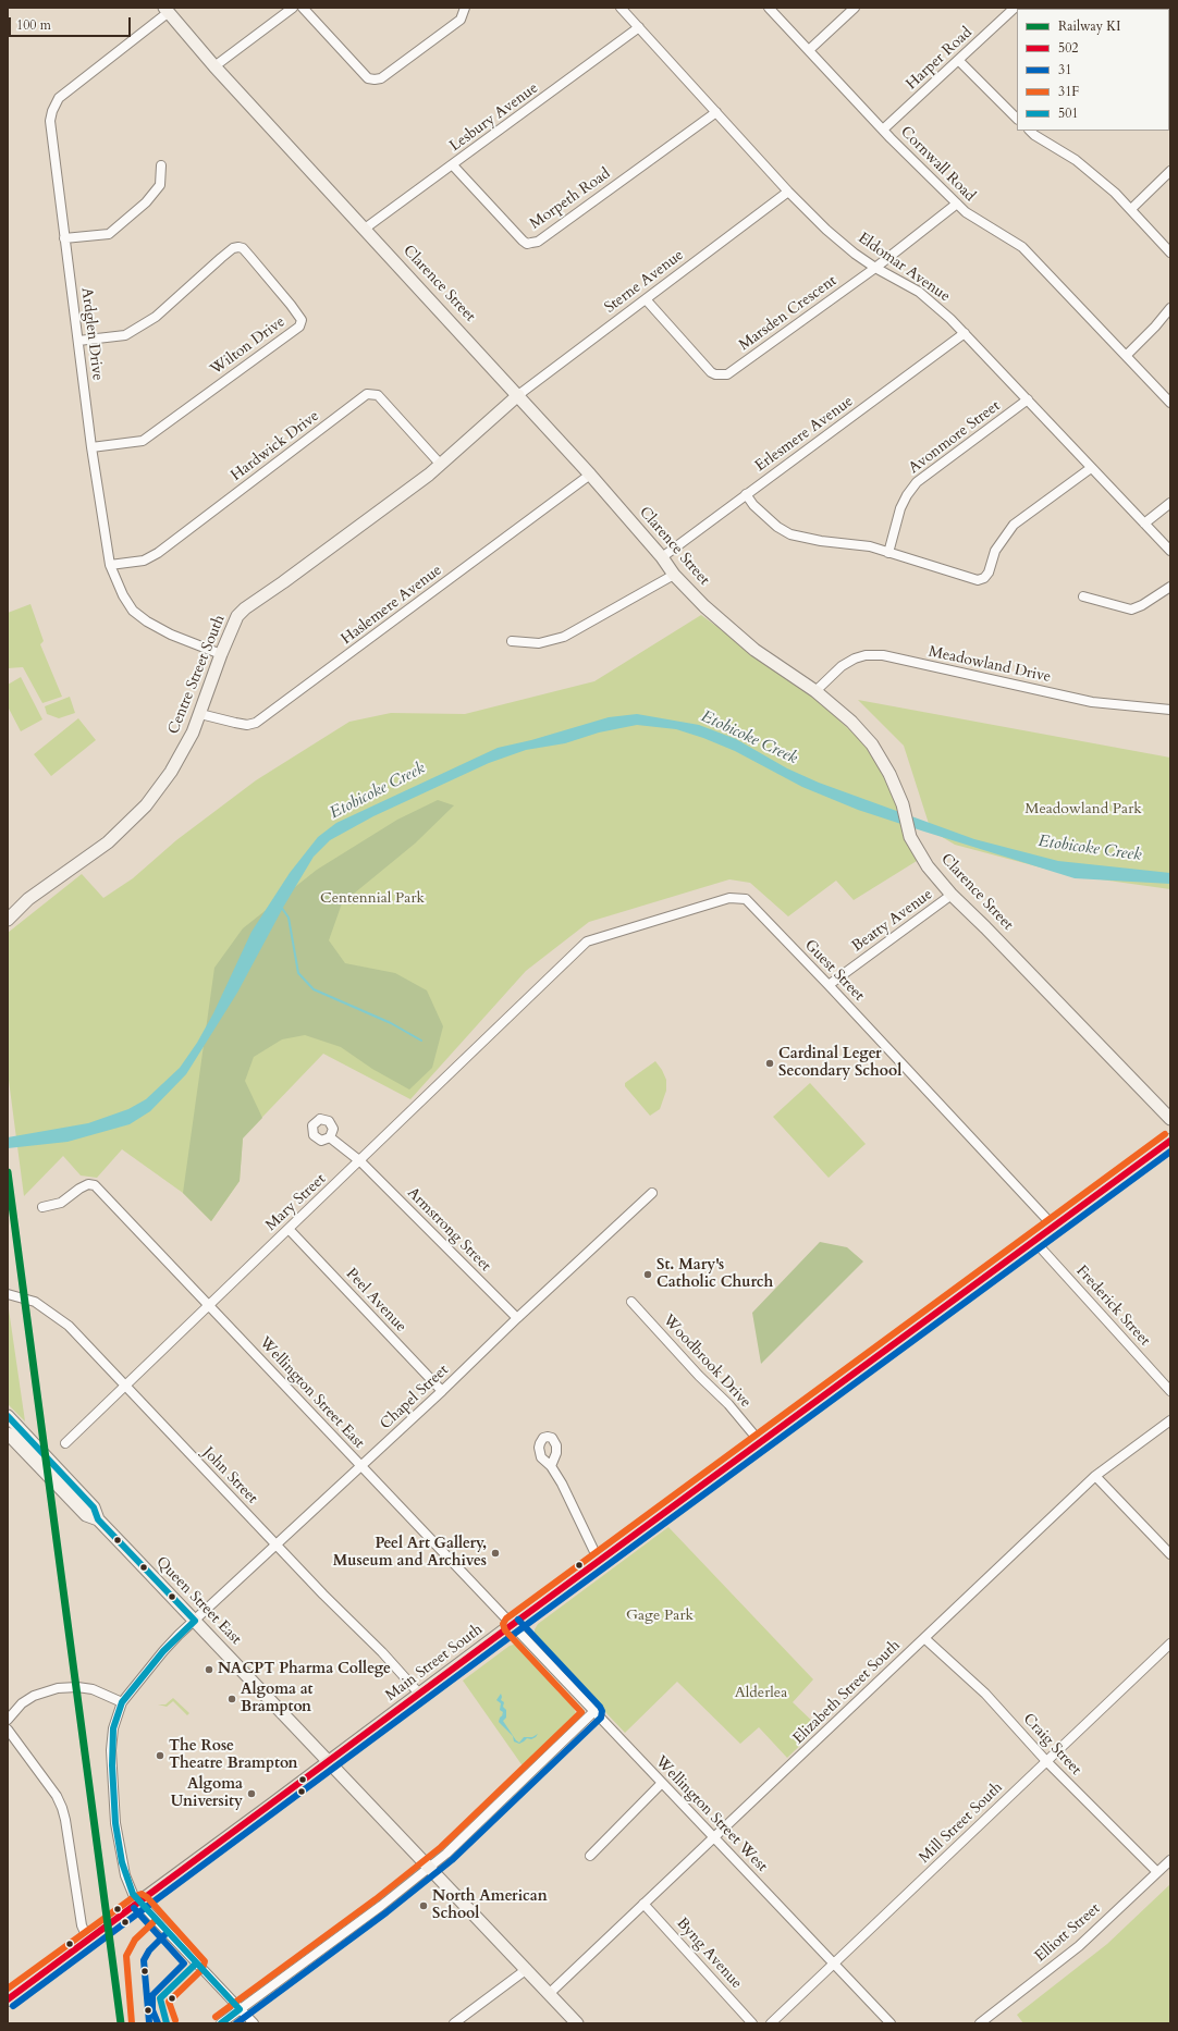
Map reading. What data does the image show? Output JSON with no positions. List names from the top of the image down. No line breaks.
{"streets":{"main road":["Main Street South"],"street":["Harper Road","Lesbury Avenue","Cornwall Road","Morpeth Road","Eldomar Avenue","Sterne Avenue","Clarence Street","Marsden Crescent","Ardglen Drive","Wilton Drive","Erlesmere Avenue","Avonmore Street","Hardwick Drive","Haslemere Avenue","Meadowland Drive","Centre Street South","Beatty Avenue","Guest Street","Mary Street","Armstrong Street","Peel Avenue","Frederick Street","Woodbrook Drive","Wellington Street East","Chapel Street","John Street","Queen Street East","Elizabeth Street South","Craig Street","Wellington Street West","Mill Street South","Elliott Street","Byng Avenue"]},"crossings":[["Harper Road","Cornwall Road"],["Lesbury Avenue","Morpeth Road"],["Lesbury Avenue","Eldomar Avenue"],["Lesbury Avenue","Clarence Street"],["Cornwall Road","Marsden Crescent"],["Morpeth Road","Eldomar Avenue"],["Eldomar Avenue","Sterne Avenue"],["Eldomar Avenue","Marsden Crescent"],["Eldomar Avenue","Erlesmere Avenue"],["Eldomar Avenue","Avonmore Street"],["Sterne Avenue","Clarence Street"],["Sterne Avenue","Marsden Crescent"],["Sterne Avenue","Centre Street South"],["Clarence Street","Ardglen Drive"],["Clarence Street","Erlesmere Avenue"],["Clarence Street","Haslemere Avenue"],["Clarence Street","Meadowland Drive"],["Clarence Street","Centre Street South"],["Clarence Street","Beatty Avenue"],["Ardglen Drive","Wilton Drive"],["Ardglen Drive","Hardwick Drive"],["Ardglen Drive","Centre Street South"],["Hardwick Drive","Centre Street South"],["Haslemere Avenue","Centre Street South"],["Beatty Avenue","Guest Street"],["Guest Street","Mary Street"],["Guest Street","Main Street South"],["Mary Street","Armstrong Street"],["Mary Street","Peel Avenue"],["Mary Street","Wellington Street East"],["Mary Street","John Street"],["Armstrong Street","Chapel Street"],["Peel Avenue","Chapel Street"],["Frederick Street","Main Street South"],["Woodbrook Drive","Main Street South"],["Wellington Street East","Chapel Street"],["Wellington Street East","Main Street South"],["Wellington Street East","Wellington Street West"],["Chapel Street","John Street"],["Chapel Street","Queen Street East"],["John Street","Main Street South"],["Queen Street East","Main Street South"],["Queen Street East","Elizabeth Street South"],["Main Street South","Wellington Street West"],["Elizabeth Street South","Craig Street"],["Elizabeth Street South","Wellington Street West"],["Elizabeth Street South","Byng Avenue"],["Craig Street","Mill Street South"],["Craig Street","Elliott Street"],["Wellington Street West","Mill Street South"]],"water":["Etobicoke Creek"],"parks":["Meadowland Park","Centennial Park","Gage Park","Alderlea"],"places":["Cardinal Leger Secondary School","St. Mary's Catholic Church","Peel Art Gallery, Museum and Archives","NACPT Pharma College","Algoma at Brampton","The Rose Theatre Brampton","Algoma University","North American School"],"lines":["transit line 31F","transit line 502","transit line 31","rail line KI","transit line 501"],"legend":["Railway KI","502","31","31F","501"],"scale_bar":"100 m"}
